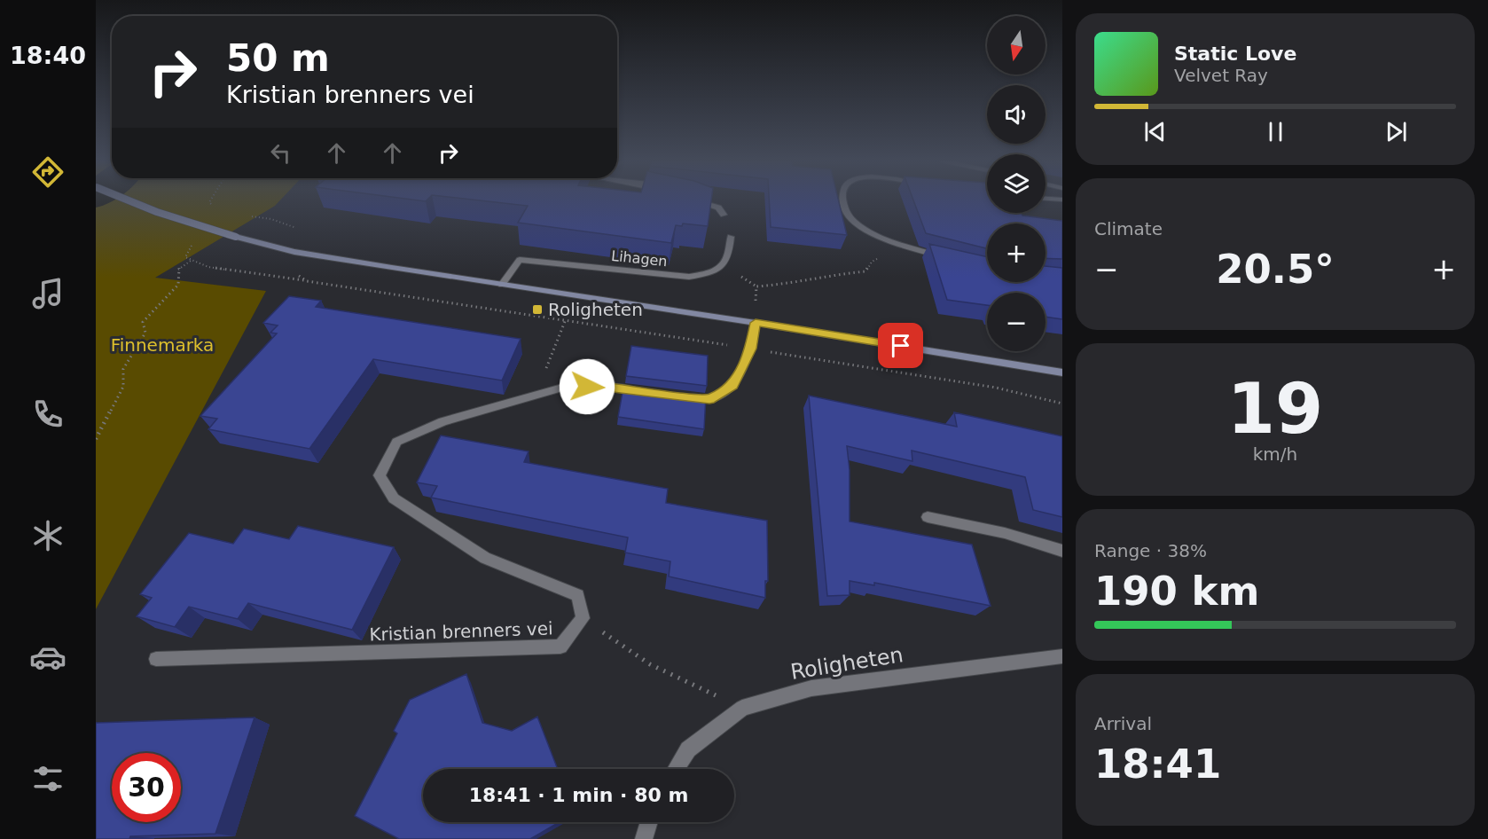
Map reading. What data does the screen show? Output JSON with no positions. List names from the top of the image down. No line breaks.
{"streets":{"street":["Lihagen","Kristian brenners vei","Roligheten"]},"parks":["Finnemarka"],"places":{"transit":["Roligheten"]},"north":"bottom","page":{"tabs":"18:40","map_buttons":["+","−"],"turn":["50 m","Kristian brenners vei"],"song":["Static Love","Velvet Ray"],"tile":["Climate",["19","km/h"],["Range · 38%","190 km"],["Arrival","18:41"]],"heat":["−","20.5°","+"],"limit":"30","trip":"18:41 · 1 min · 80 m"}}
